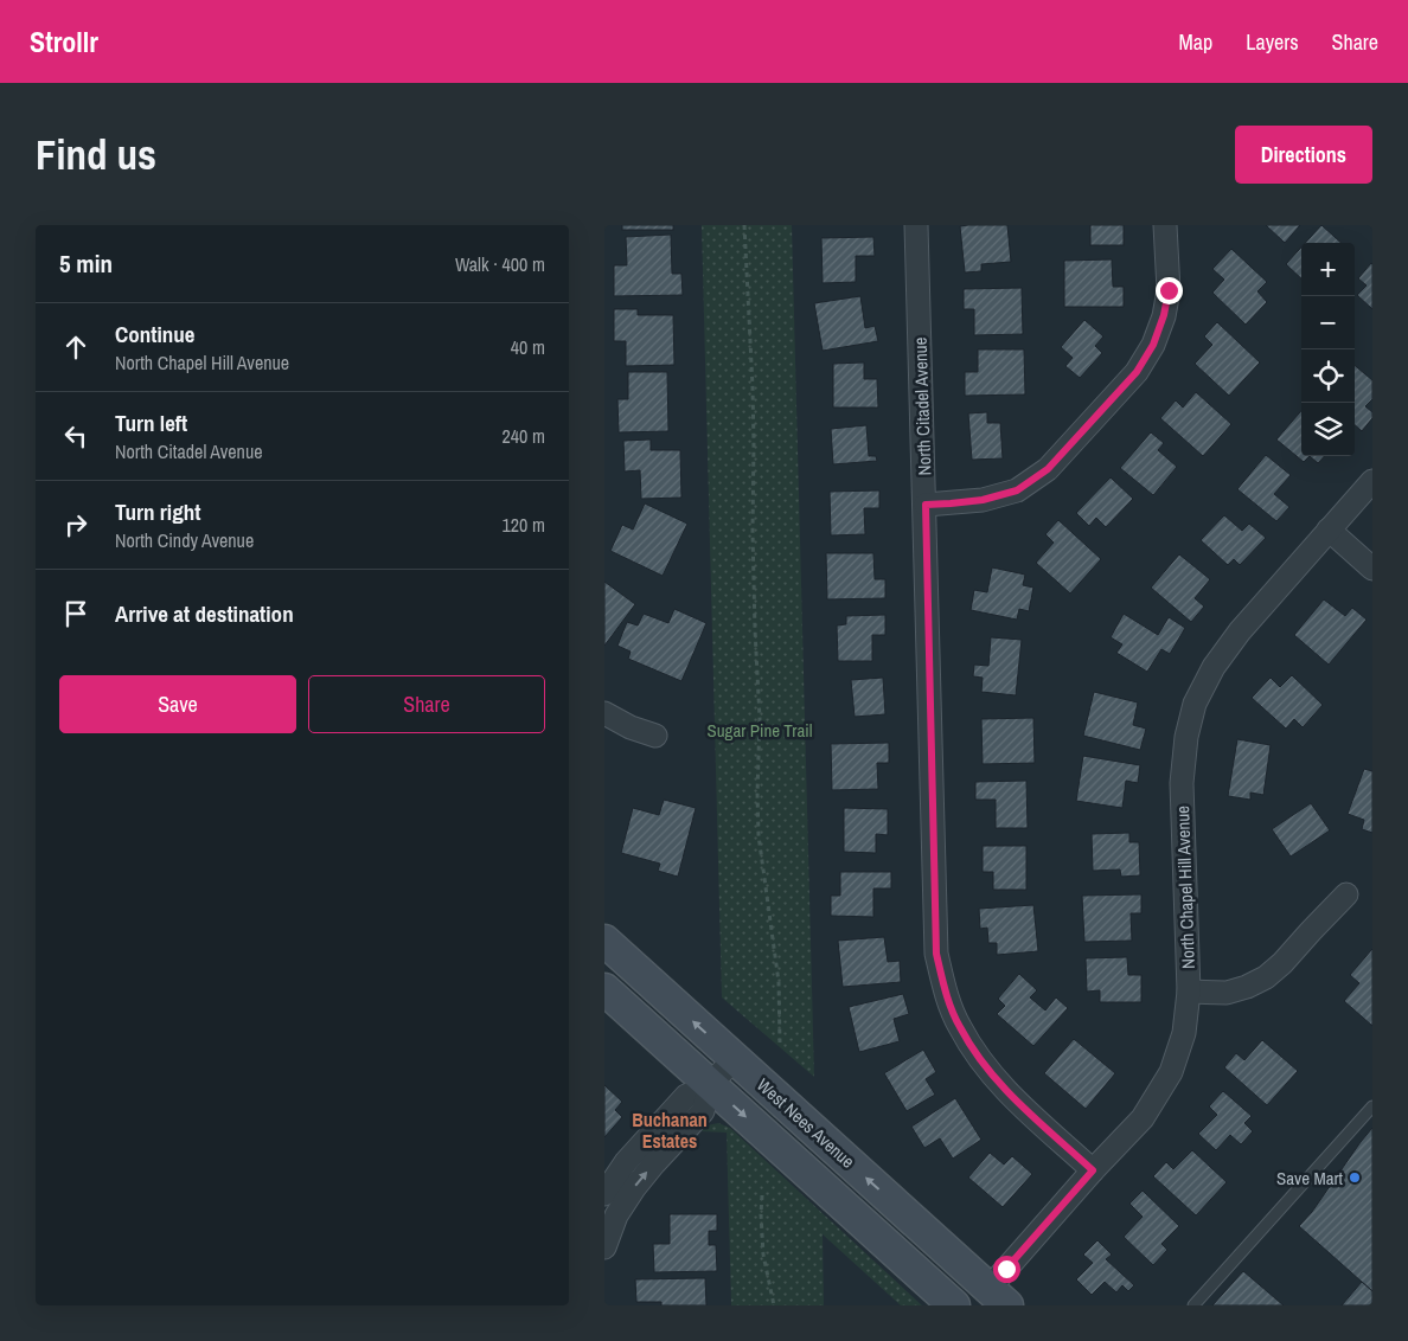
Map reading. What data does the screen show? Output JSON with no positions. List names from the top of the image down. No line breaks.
{"streets":{"main road":["West Nees Avenue"],"street":["North Citadel Avenue","North Chapel Hill Avenue"]},"crossings":[["North Citadel Avenue","North Chapel Hill Avenue"],["North Chapel Hill Avenue","West Nees Avenue"]],"districts":["Buchanan Estates"],"parks":["Sugar Pine Trail"],"places":["Save Mart"],"page":{"header":"Strollr","nav":["Map","Layers","Share"],"buttons":["Directions",["Save","Share"]],"title":"Find us","heading":["5 min","Walk · 400 m"],"map_buttons":["+","−"],"list":[["Continue","North Chapel Hill Avenue","40 m"],["Turn left","North Citadel Avenue","240 m"],["Turn right","North Cindy Avenue","120 m"],"Arrive at destination"]}}
